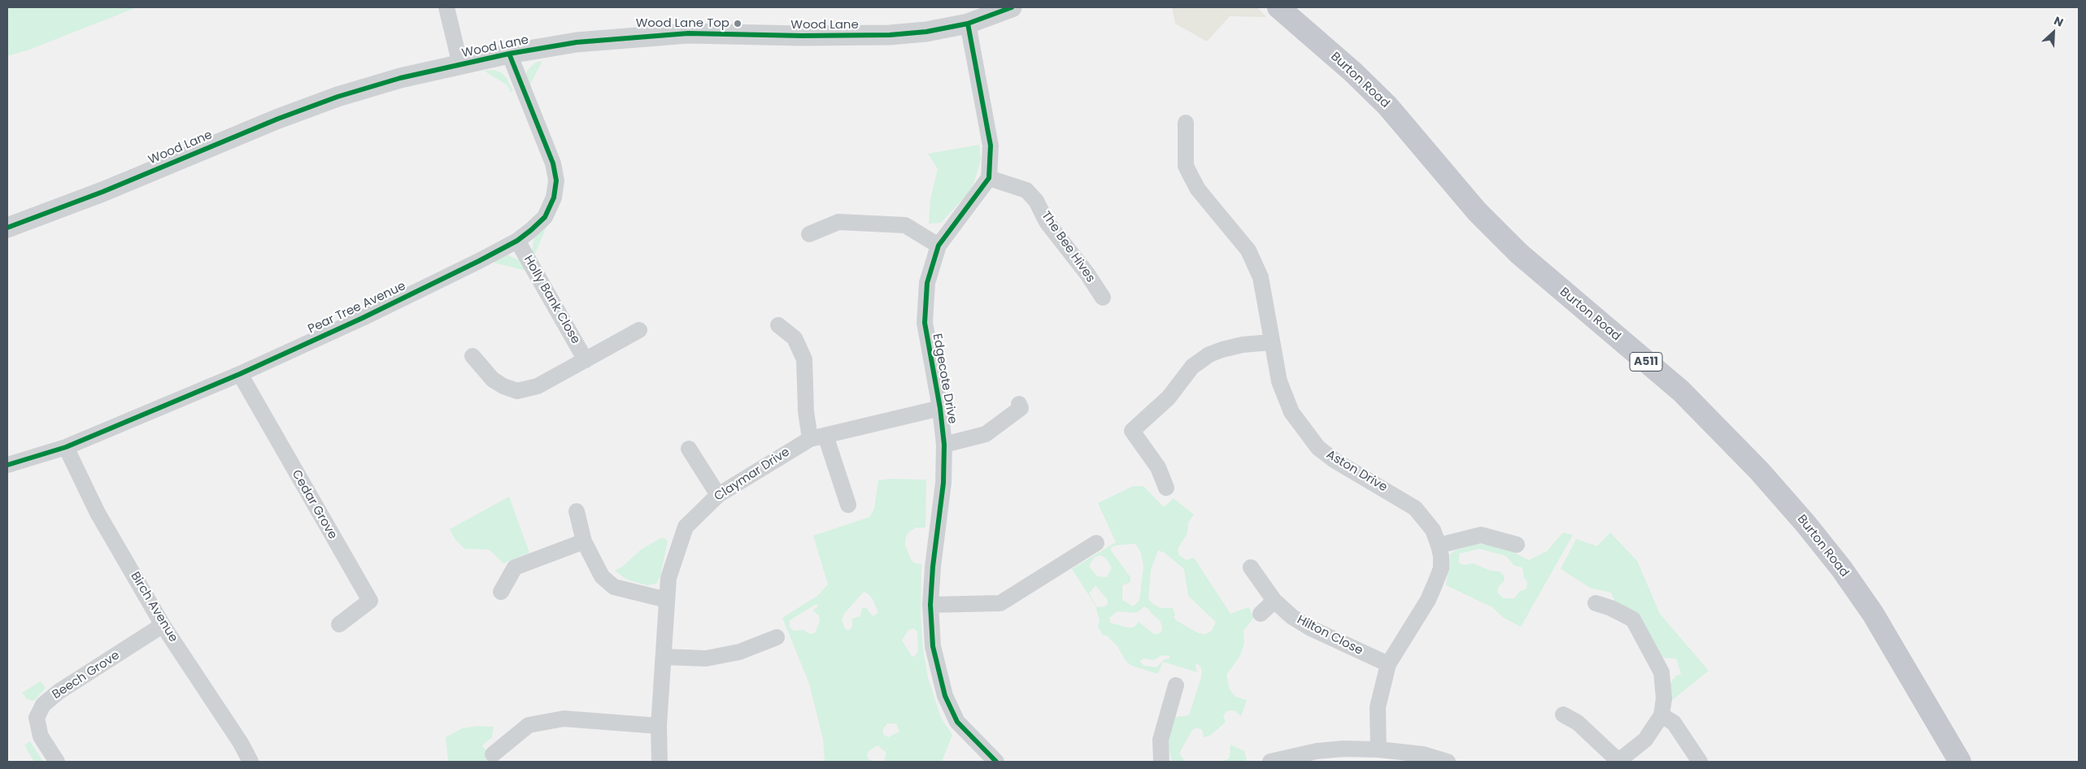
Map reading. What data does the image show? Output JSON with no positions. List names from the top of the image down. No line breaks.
{"streets":{"highway":["Burton Road","A511"],"street":["Wood Lane","The Bee Hives","Holly Bank Close","Pear Tree Avenue","Edgecote Drive","Aston Drive","Claymar Drive","Cedar Grove","Birch Avenue","Hilton Close","Beech Grove"]},"crossings":[["Wood Lane","Pear Tree Avenue"],["The Bee Hives","Edgecote Drive"],["Holly Bank Close","Pear Tree Avenue"],["Pear Tree Avenue","Cedar Grove"],["Pear Tree Avenue","Birch Avenue"],["Edgecote Drive","Claymar Drive"],["Aston Drive","Hilton Close"],["Birch Avenue","Beech Grove"]],"places":["Wood Lane Top"],"north":"top right"}
